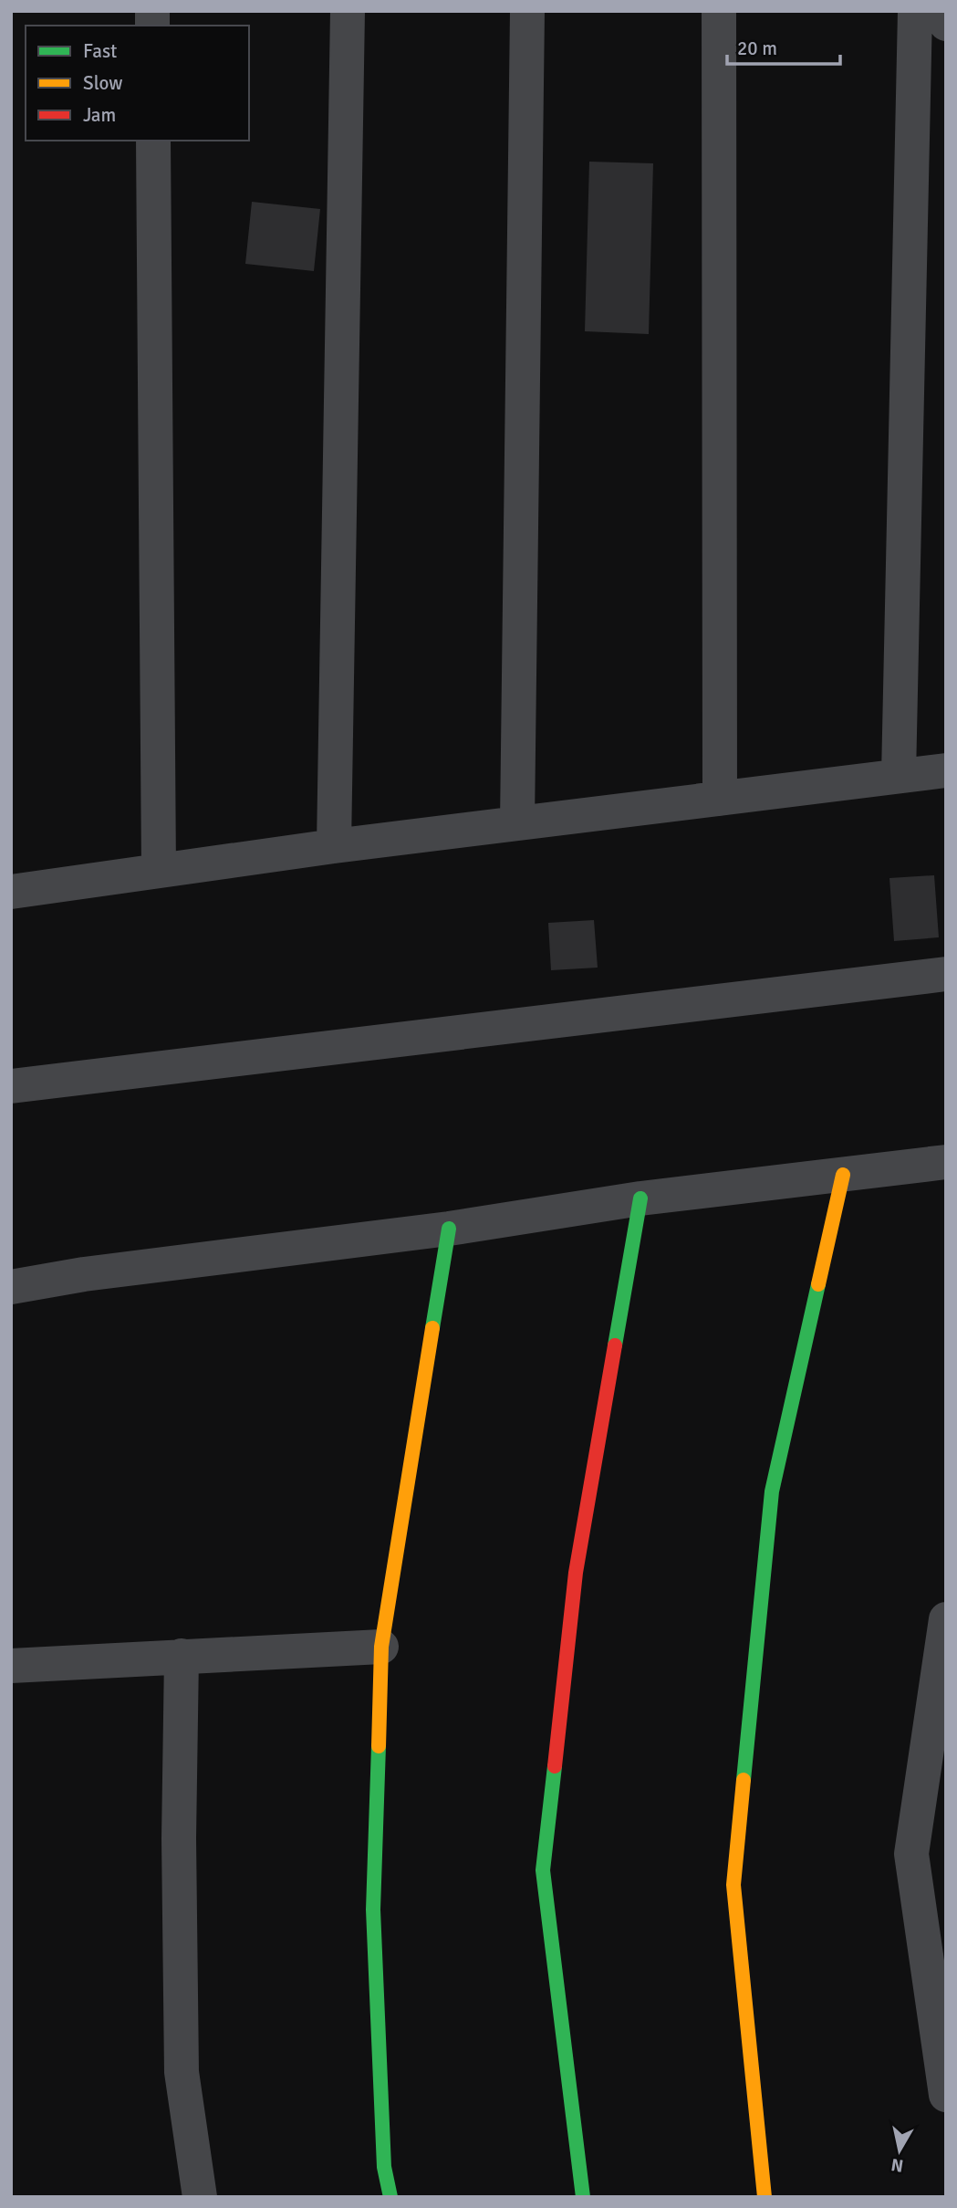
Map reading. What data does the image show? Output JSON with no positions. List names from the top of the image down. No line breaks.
{"legend":["Fast","Slow","Jam"],"scale_bar":"20 m","north":"bottom"}
